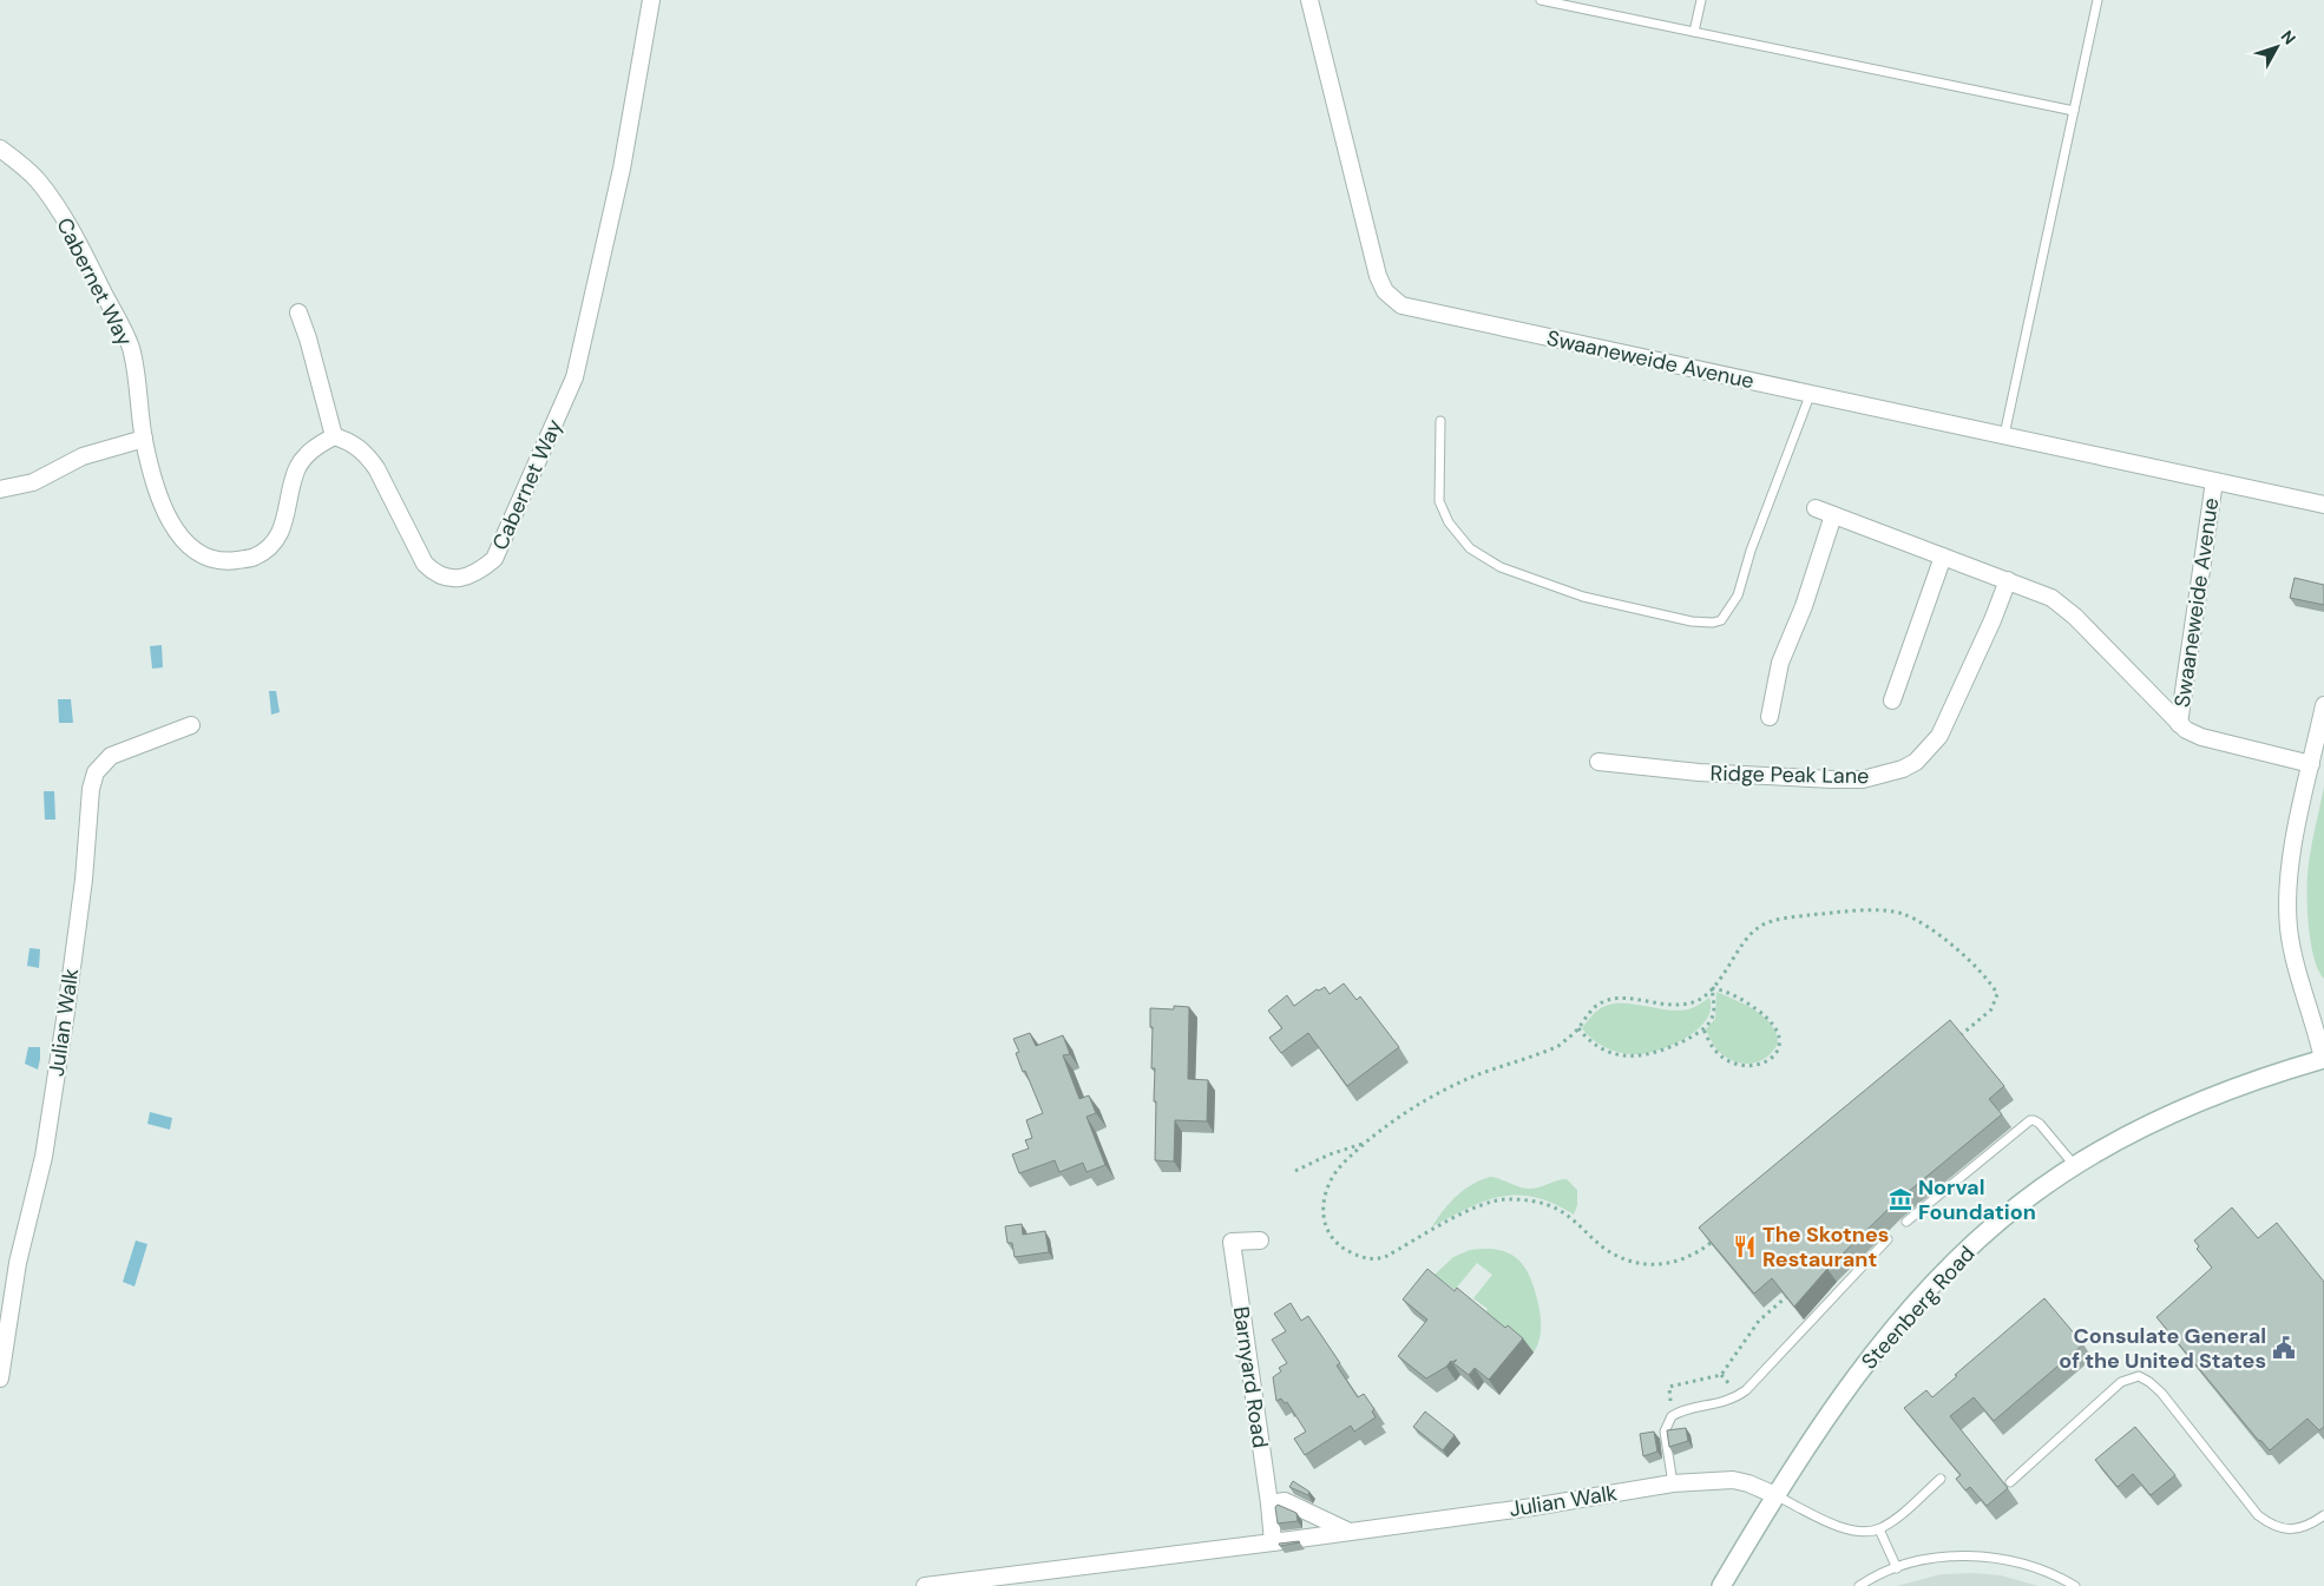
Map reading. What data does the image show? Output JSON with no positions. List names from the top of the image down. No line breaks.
{"streets":{"main road":["Steenberg Road"],"street":["Cabernet Way","Swaaneweide Avenue","Ridge Peak Lane","Julian Walk","Barnyard Road"]},"crossings":[["Julian Walk","Steenberg Road"],["Julian Walk","Barnyard Road"]],"places":{"museum":["Norval Foundation"],"restaurant":["The Skotnes Restaurant"],"public building":["Consulate General of the United States"]},"north":"top right"}
